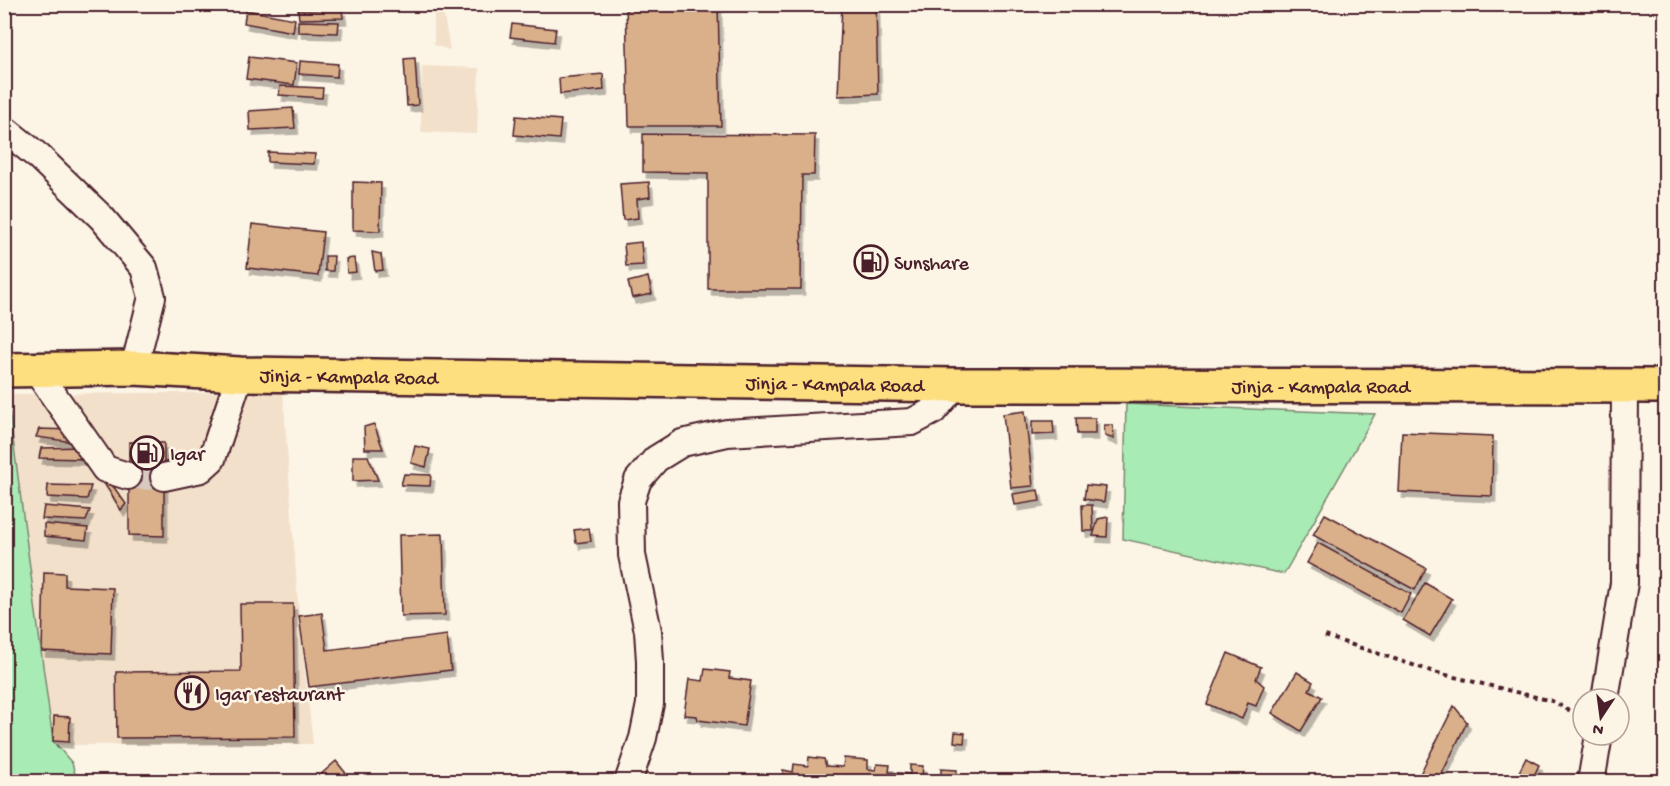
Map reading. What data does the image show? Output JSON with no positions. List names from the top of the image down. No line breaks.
{"streets":{"highway":["Jinja - Kampala Road"]},"places":{"fuel station":["Sunshare","Igar"],"restaurant":["Igar restaurant"]},"north":"bottom"}
